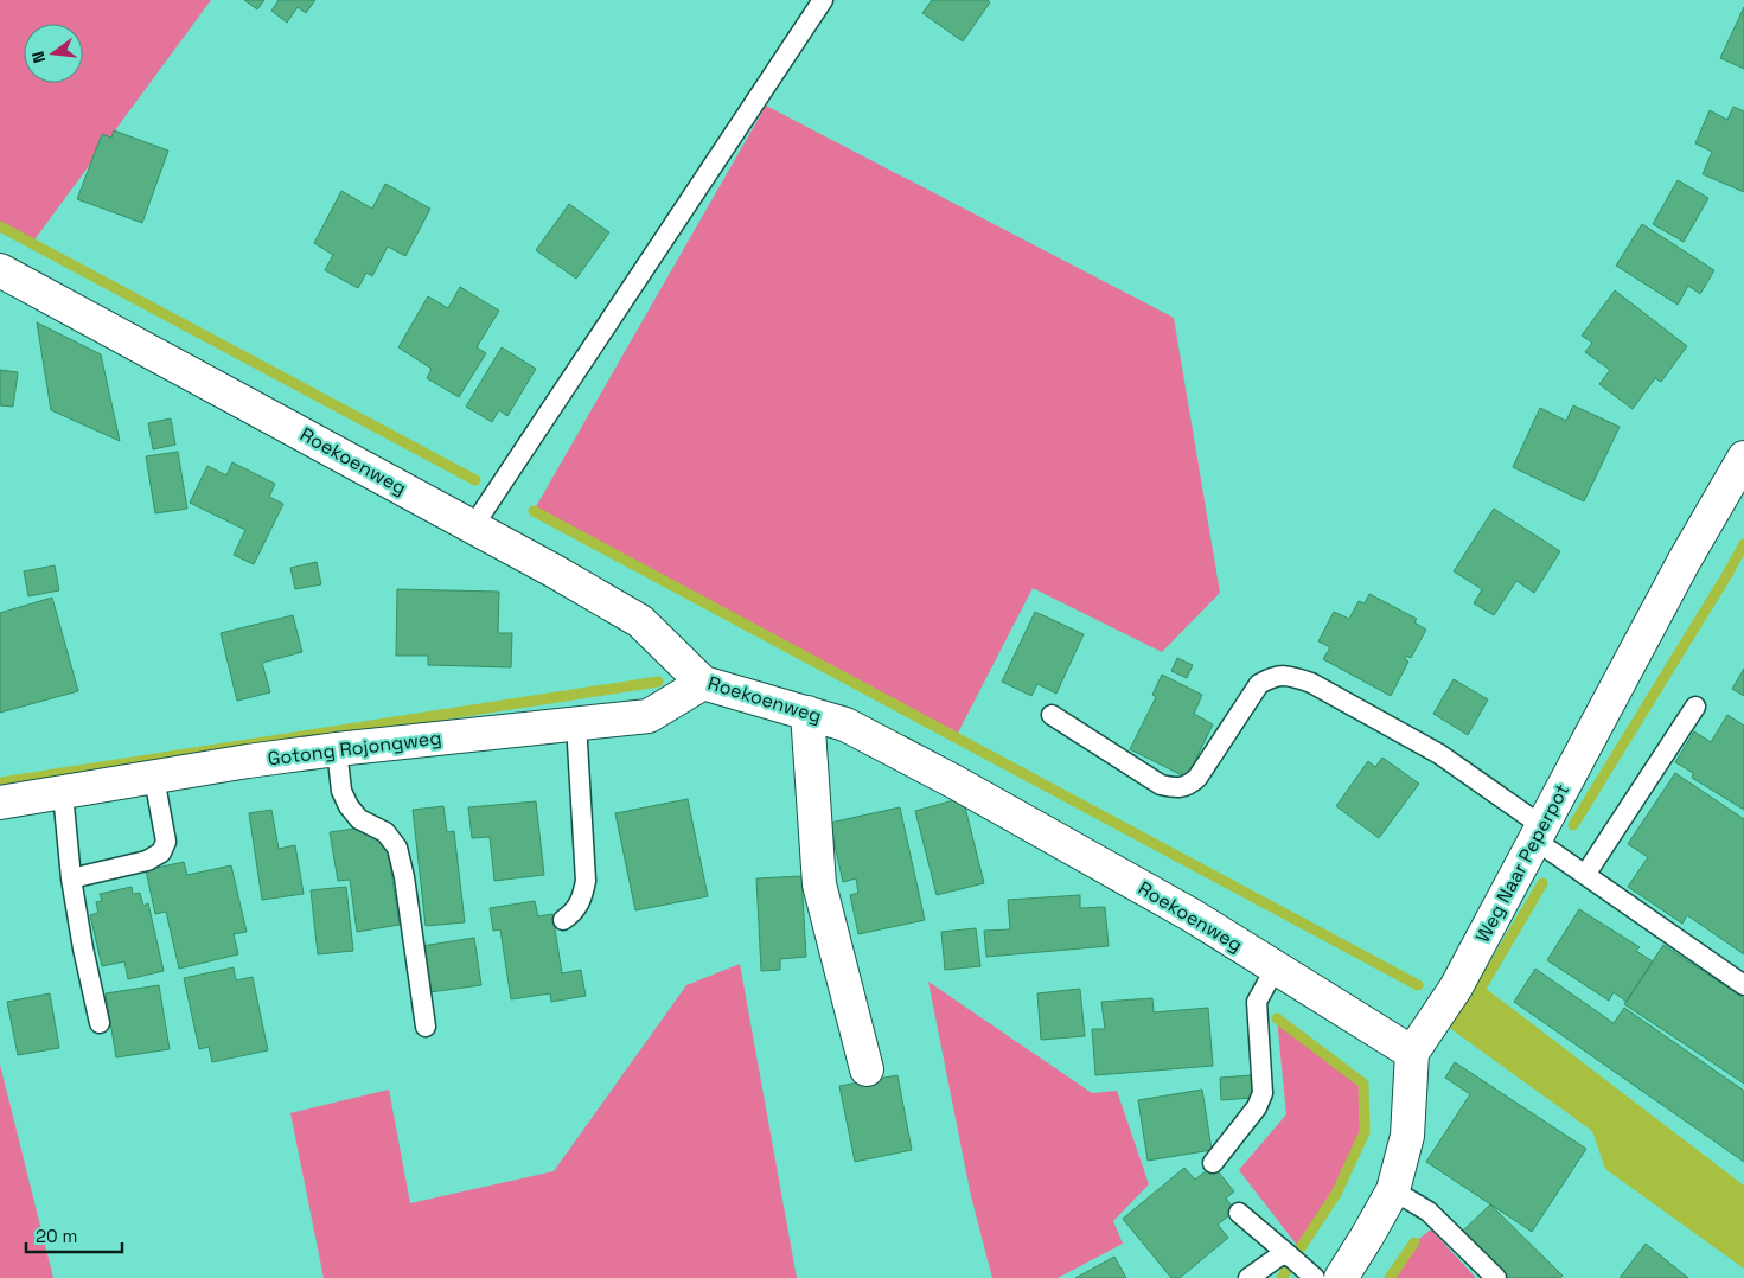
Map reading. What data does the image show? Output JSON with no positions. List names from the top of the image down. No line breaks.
{"streets":{"street":["Roekoenweg","Gotong Rojongweg","Weg Naar Peperpot"]},"crossings":[["Roekoenweg","Gotong Rojongweg"],["Roekoenweg","Weg Naar Peperpot"]],"scale_bar":"20 m","north":"left"}
